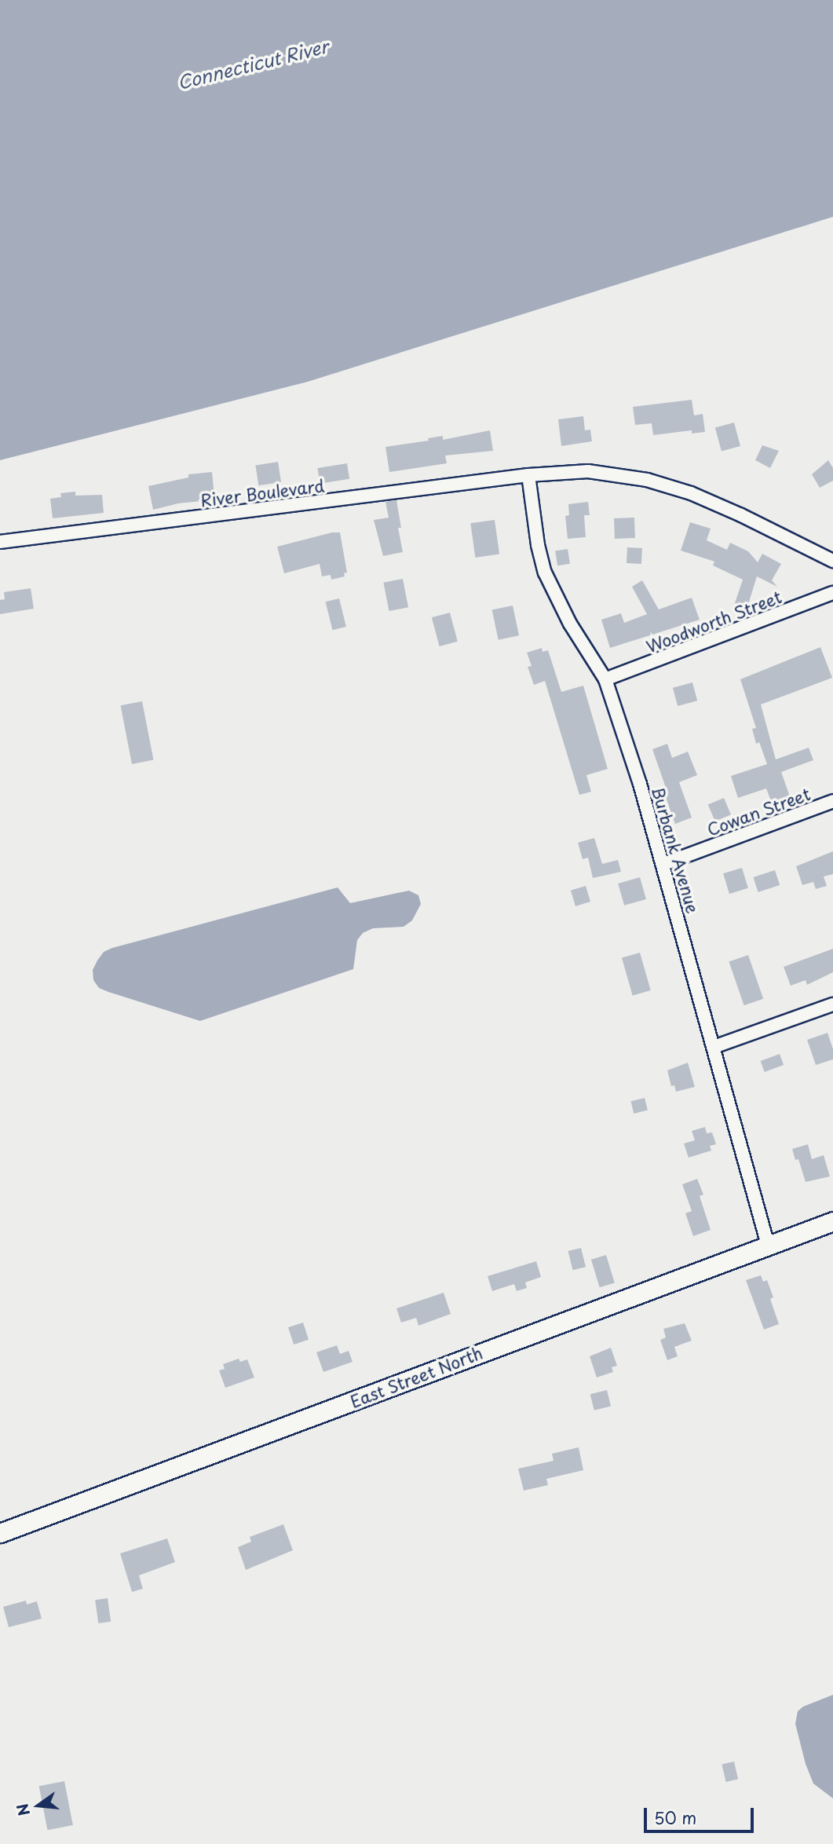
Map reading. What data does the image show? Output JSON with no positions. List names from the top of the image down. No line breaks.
{"streets":{"main road":["East Street North"],"street":["River Boulevard","Woodworth Street","Cowan Street","Burbank Avenue"]},"crossings":[["River Boulevard","Burbank Avenue"],["Woodworth Street","Burbank Avenue"],["Cowan Street","Burbank Avenue"],["Burbank Avenue","East Street North"]],"water":["Connecticut River"],"scale_bar":"50 m","north":"left"}
